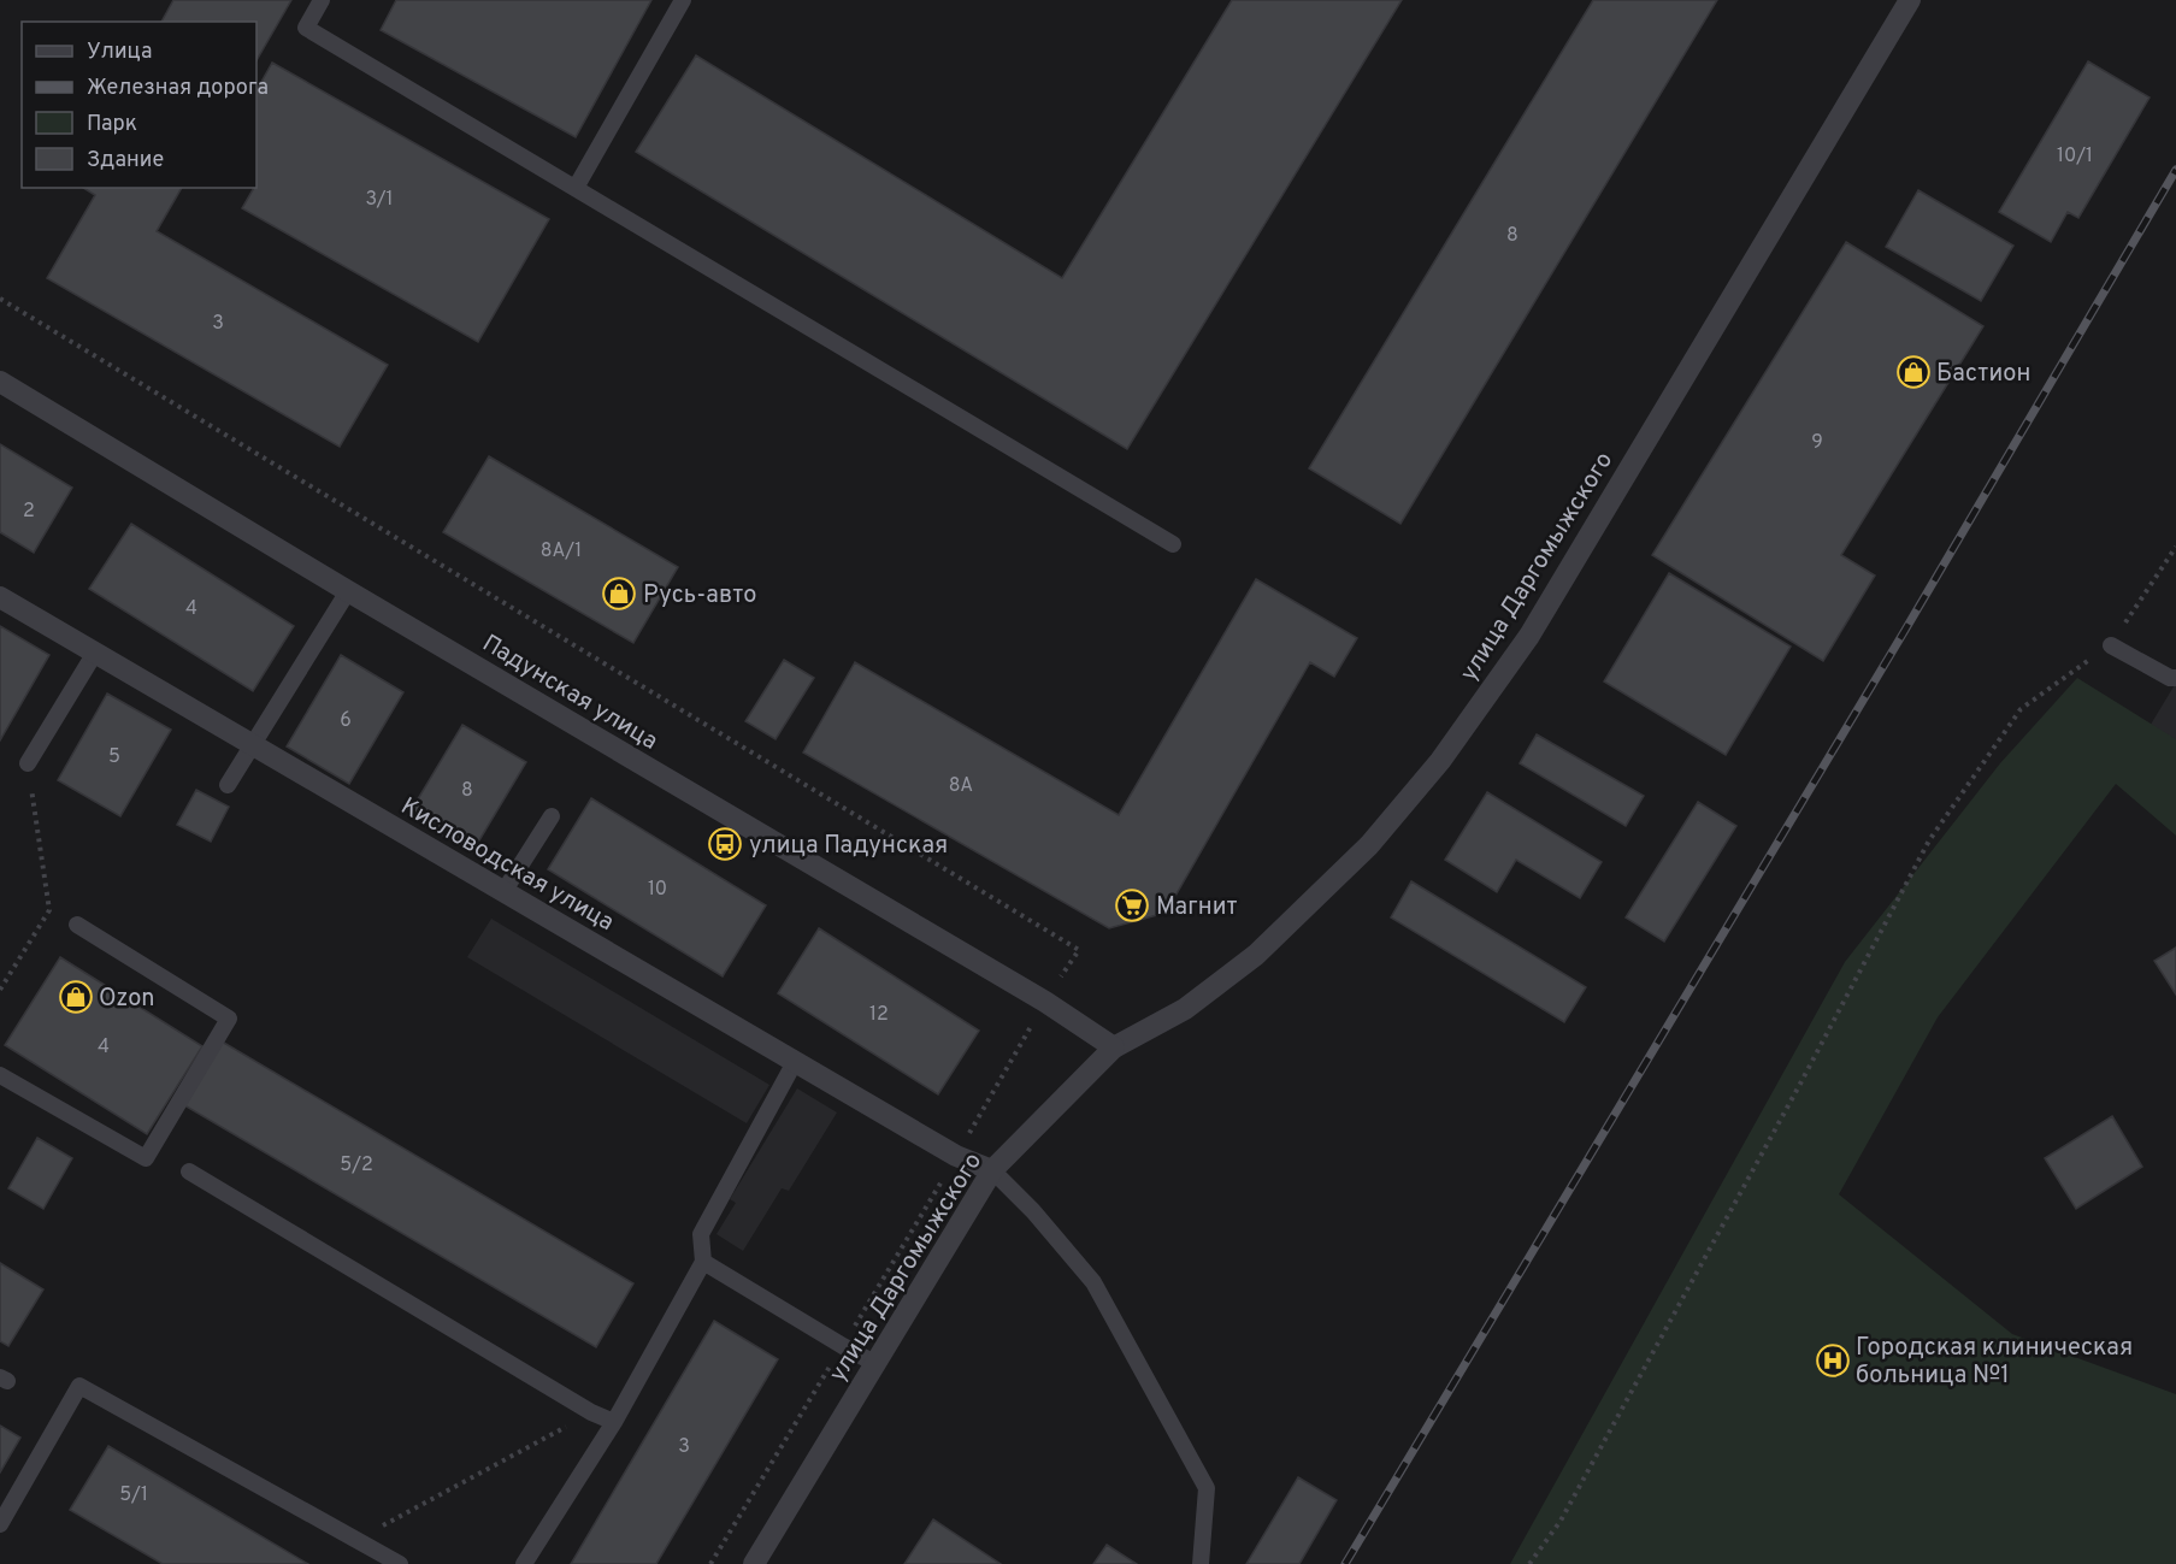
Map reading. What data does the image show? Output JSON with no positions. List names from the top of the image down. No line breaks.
{"streets":{"street":["улица Даргомыжского","Падунская улица","Кисловодская улица"]},"crossings":[["улица Даргомыжского","Падунская улица"],["улица Даргомыжского","Кисловодская улица"]],"places":{"shop":["Бастион","Русь-авто","Ozon"],"bus stop":["улица Падунская"],"supermarket":["Магнит"],"hospital":["Городская клиническая больница №1"]},"house_numbers":["10/1","3/1","8","3","9","2","8А/1","4","6","5","8А","8","10","12","4","5/2","3","5/1"],"legend":["Улица","Железная дорога","Парк","Здание"]}
